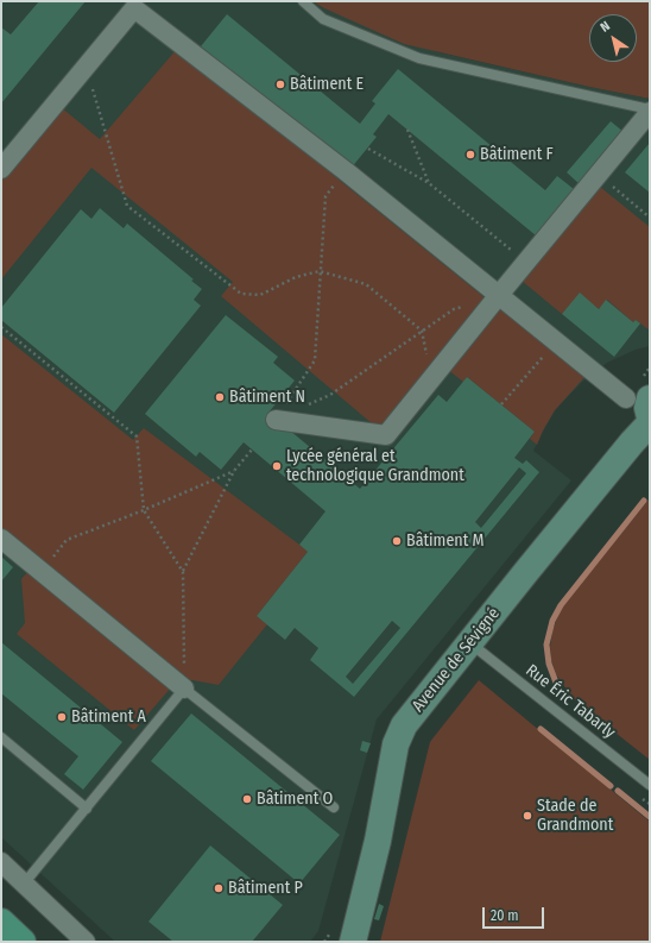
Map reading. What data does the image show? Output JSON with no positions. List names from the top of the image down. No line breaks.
{"streets":{"street":["Avenue de Sévigné"],"lane":["Rue Éric Tabarly"]},"places":["Bâtiment E","Bâtiment F","Bâtiment N","Lycée général et technologique Grandmont","Bâtiment M","Bâtiment A","Bâtiment O","Stade de Grandmont","Bâtiment P"],"scale_bar":"20 m","north":"top left"}
